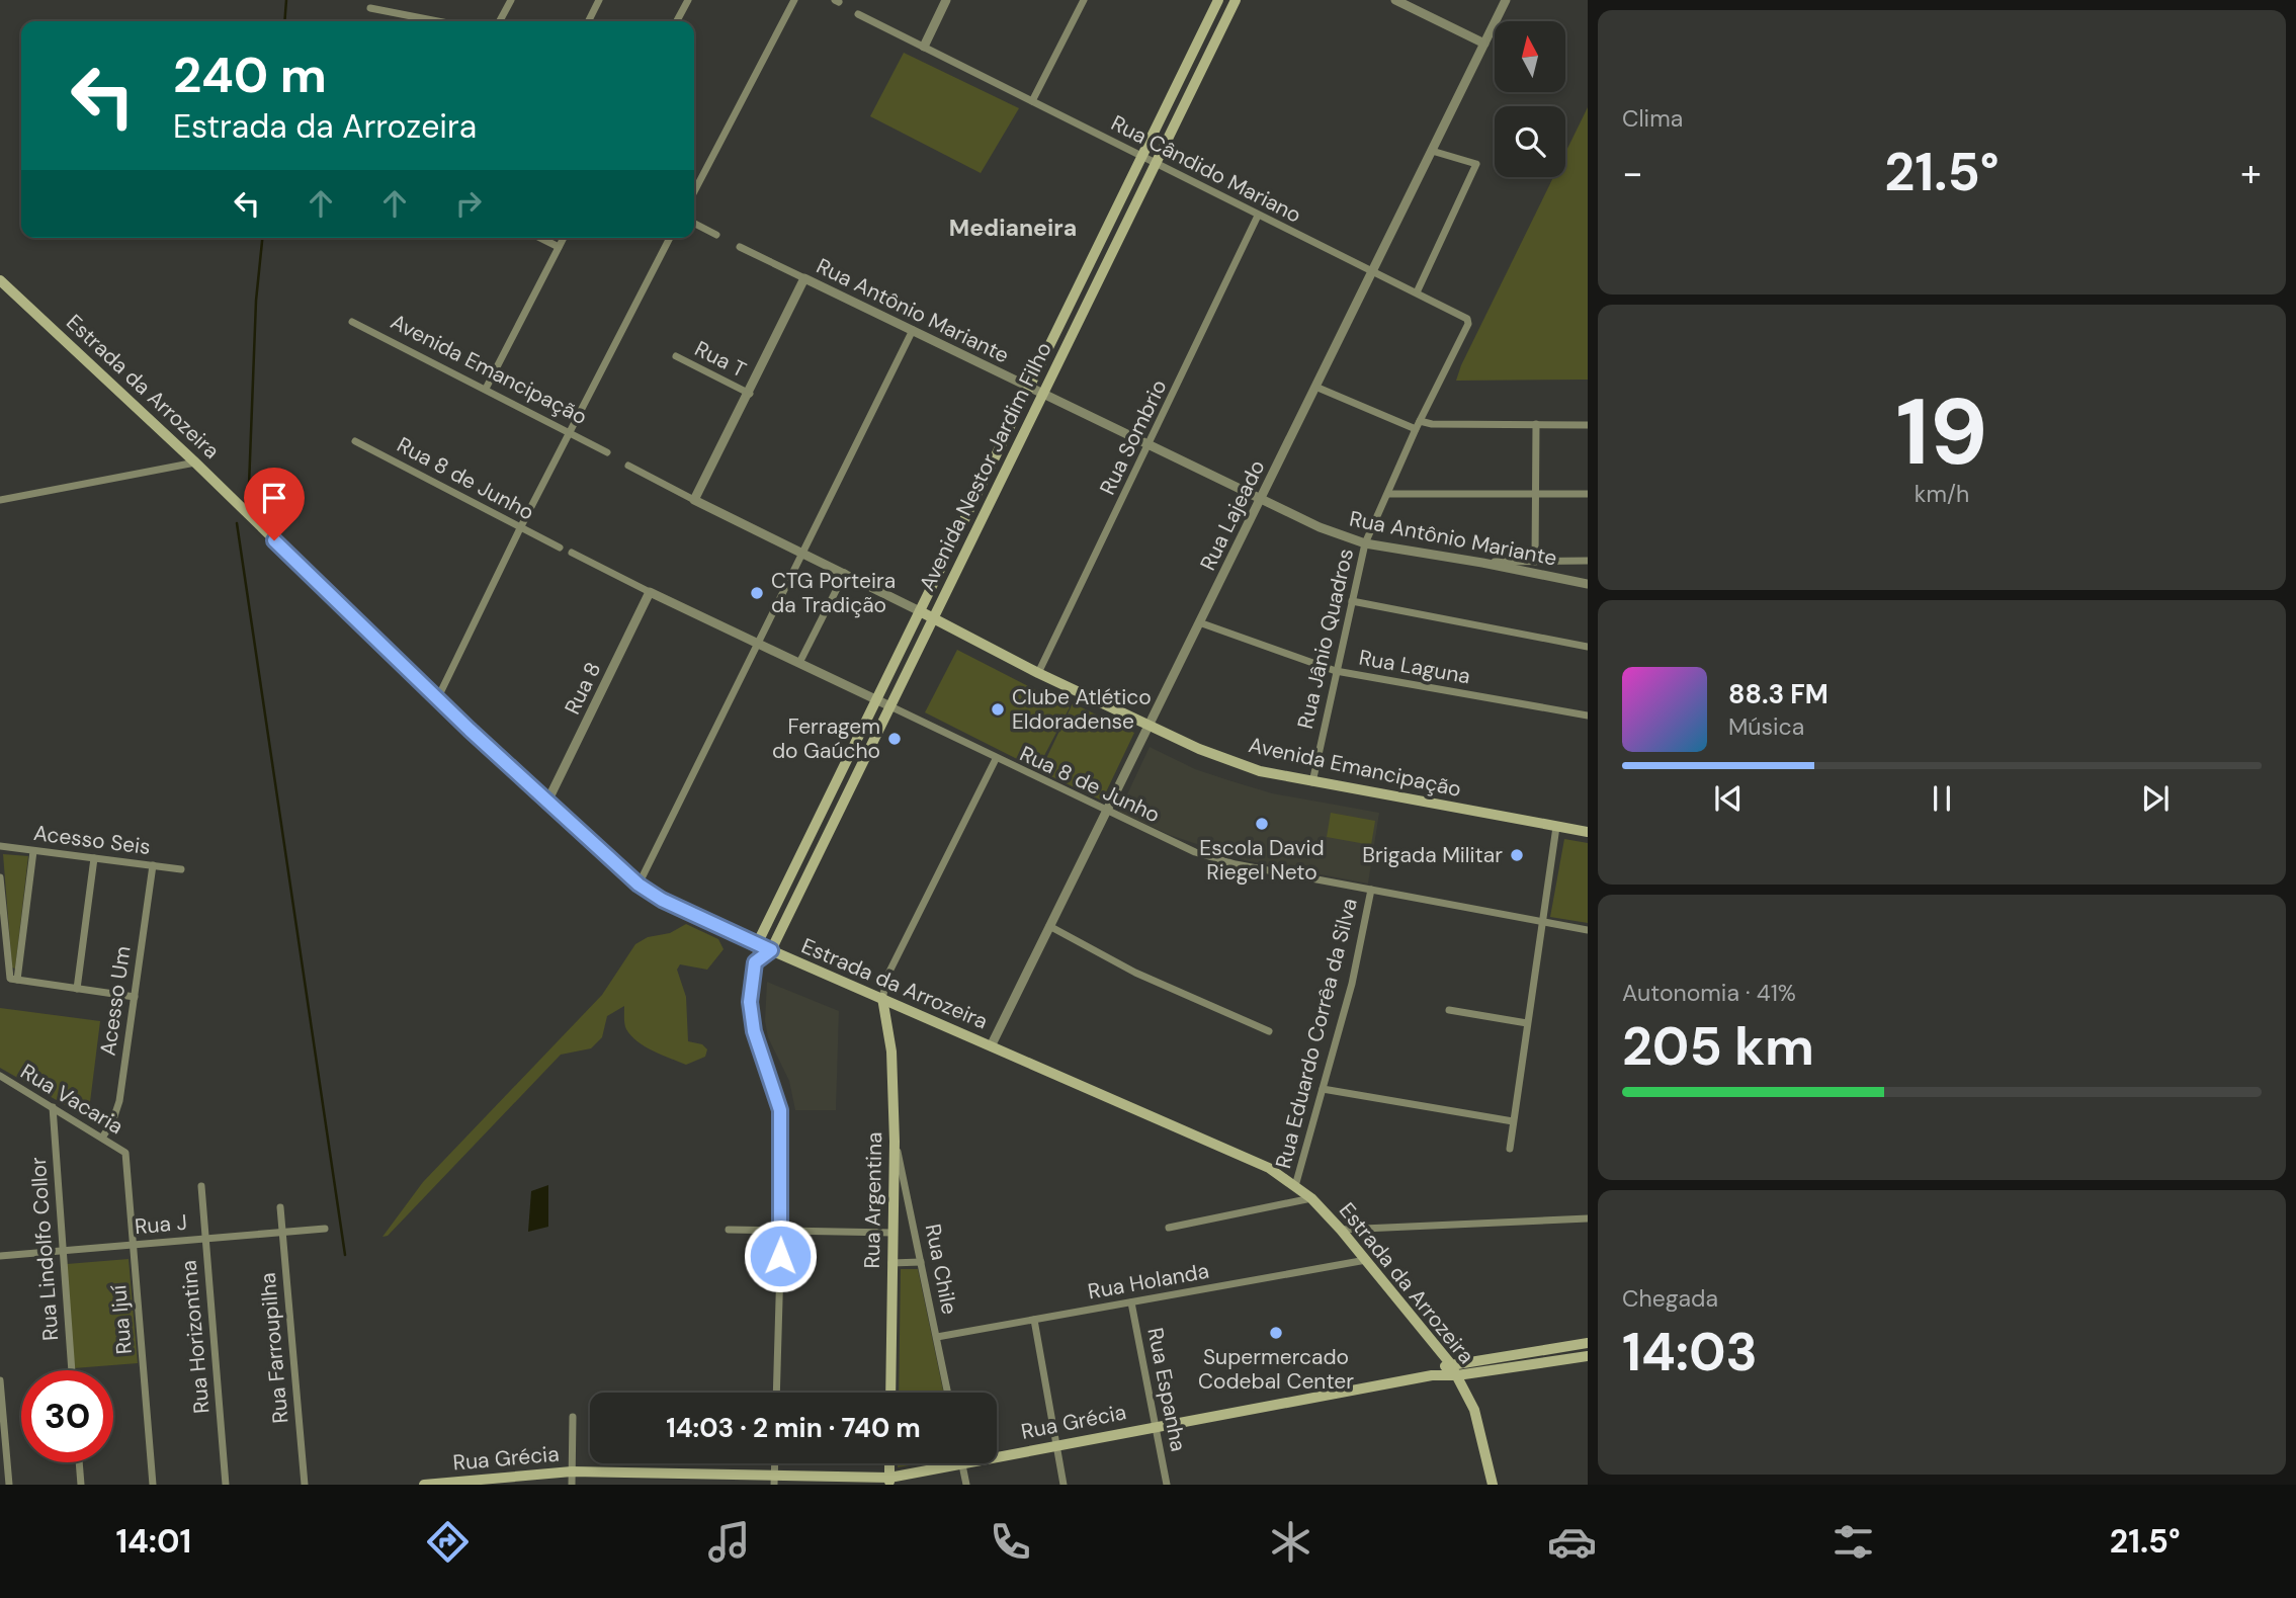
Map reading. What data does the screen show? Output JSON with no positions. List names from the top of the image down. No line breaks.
{"streets":{"main road":["Avenida Emancipação","Estrada da Arrozeira","Avenida Nestor Jardim Filho","Rua Argentina","Rua Grécia"],"street":["Rua Cândido Mariano","Rua Antônio Mariante","Rua T","Rua Sombrio","Rua 8 de Junho","Rua Lajeado","Rua Jânio Quadros","Rua Laguna","Rua 8","Acesso Seis","Acesso Um","Rua Eduardo Corrêa da Silva","Rua Vacaria","Rua J","Rua Lindolfo Collor","Rua Chile","Rua Holanda","Rua Ijuí","Rua Horizontina","Rua Farroupilha","Rua Espanha"]},"crossings":[["Rua Cândido Mariano","Rua Sombrio"],["Rua Cândido Mariano","Avenida Nestor Jardim Filho"],["Rua Cândido Mariano","Rua Lajeado"],["Rua Cândido Mariano","Rua Jânio Quadros"],["Rua Antônio Mariante","Rua Sombrio"],["Rua Antônio Mariante","Avenida Nestor Jardim Filho"],["Rua Antônio Mariante","Rua Lajeado"],["Rua Antônio Mariante","Rua Jânio Quadros"],["Avenida Emancipação","Rua Sombrio"],["Avenida Emancipação","Avenida Nestor Jardim Filho"],["Avenida Emancipação","Rua Lajeado"],["Avenida Emancipação","Rua Jânio Quadros"],["Estrada da Arrozeira","Avenida Nestor Jardim Filho"],["Estrada da Arrozeira","Rua Lajeado"],["Estrada da Arrozeira","Rua 8"],["Estrada da Arrozeira","Rua Eduardo Corrêa da Silva"],["Estrada da Arrozeira","Rua Argentina"],["Estrada da Arrozeira","Rua Holanda"],["Estrada da Arrozeira","Rua Grécia"],["Avenida Nestor Jardim Filho","Rua 8 de Junho"],["Rua 8 de Junho","Rua Lajeado"],["Rua 8 de Junho","Rua 8"],["Rua 8 de Junho","Rua Eduardo Corrêa da Silva"],["Rua Lajeado","Rua Laguna"],["Rua Jânio Quadros","Rua Laguna"],["Acesso Seis","Acesso Um"],["Acesso Um","Rua Vacaria"],["Rua Vacaria","Rua Lindolfo Collor"],["Rua Vacaria","Rua Ijuí"],["Rua Argentina","Rua Chile"],["Rua J","Rua Lindolfo Collor"],["Rua J","Rua Ijuí"],["Rua J","Rua Horizontina"],["Rua J","Rua Farroupilha"],["Rua Chile","Rua Holanda"],["Rua Holanda","Rua Espanha"],["Rua Espanha","Rua Grécia"]],"districts":["Medianeira"],"places":["CTG Porteira da Tradição","Clube Atlético Eldoradense","Ferragem do Gaúcho","Escola David Riegel Neto","Brigada Militar","Supermercado Codebal Center"],"north":"top","page":{"tile":["Clima",["19","km/h"],["Autonomia · 41%","205 km"],["Chegada","14:03"]],"turn":["240 m","Estrada da Arrozeira"],"heat":["−","21.5°","+"],"song":["88.3 FM","Música"],"limit":"30","trip":"14:03 · 2 min · 740 m","tabs":["14:01","21.5°"]}}
